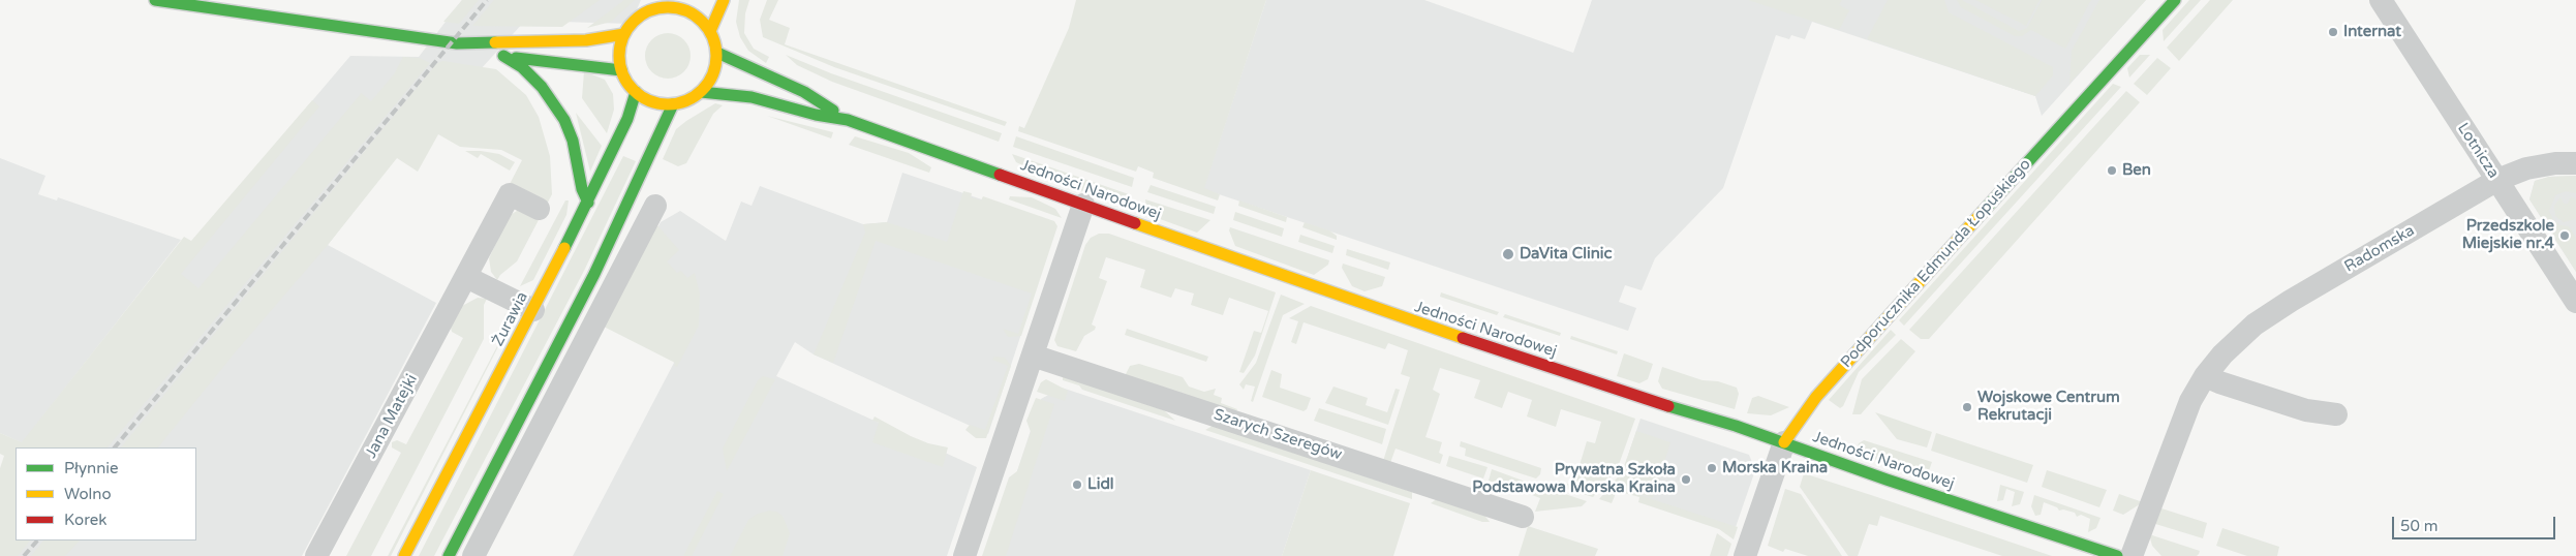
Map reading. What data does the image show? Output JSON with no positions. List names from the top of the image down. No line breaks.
{"streets":{"street":["Lotnicza","Jedności Narodowej","Radomska","Podporucznika Edmunda Łopuskiego","Żurawia","Jana Matejki","Szarych Szeregów"]},"crossings":[["Lotnicza","Radomska"],["Jedności Narodowej","Podporucznika Edmunda Łopuskiego"],["Jedności Narodowej","Żurawia"]],"places":["Internat","Ben","Przedszkole Miejskie nr.4","DaVita Clinic","Wojskowe Centrum Rekrutacji","Morska Kraina","Prywatna Szkoła Podstawowa Morska Kraina","Lidl"],"legend":["Płynnie","Wolno","Korek"],"scale_bar":"50 m"}
